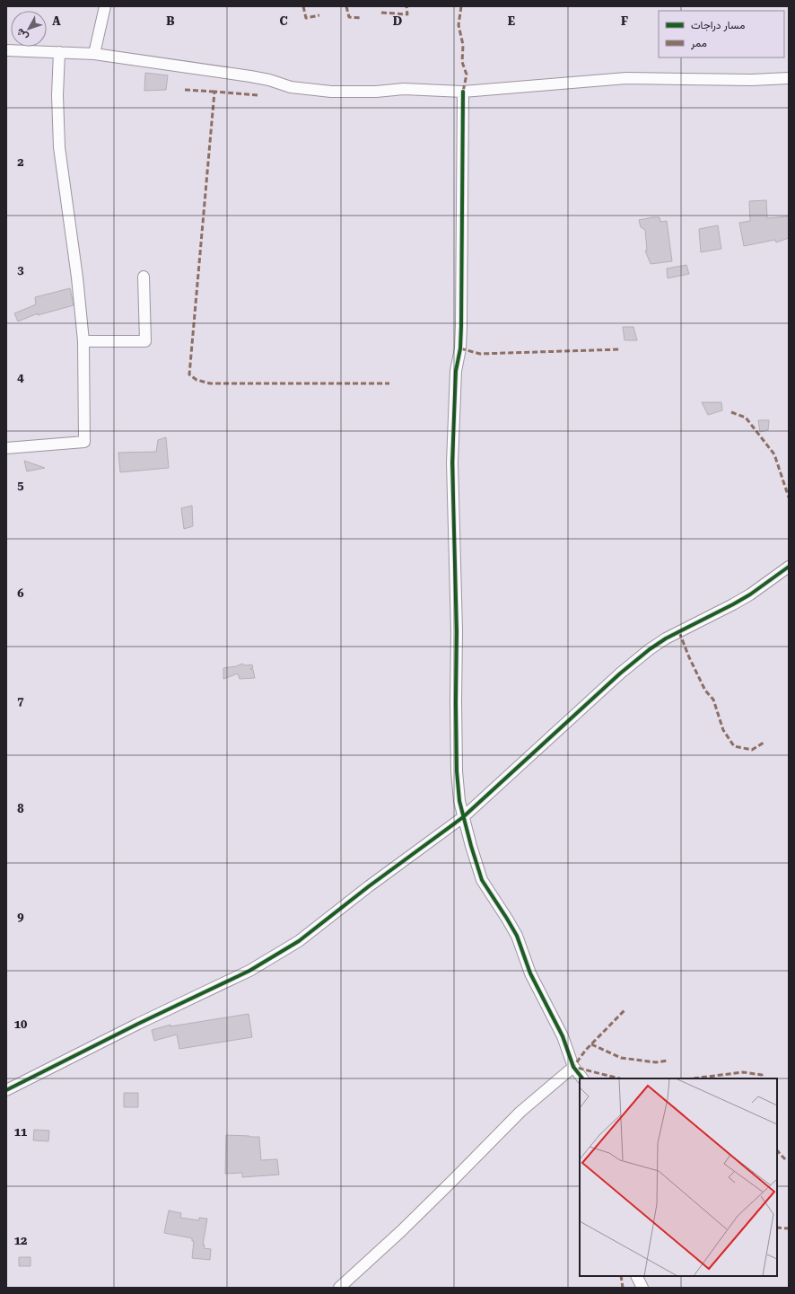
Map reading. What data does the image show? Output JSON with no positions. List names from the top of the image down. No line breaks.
{"legend":["مسار دراجات","ممر"],"north":"bottom left","grid":{"columns":["A","B","C","D","E","F"],"rows":["2","3","4","5","6","7","8","9","10","11","12"]}}
